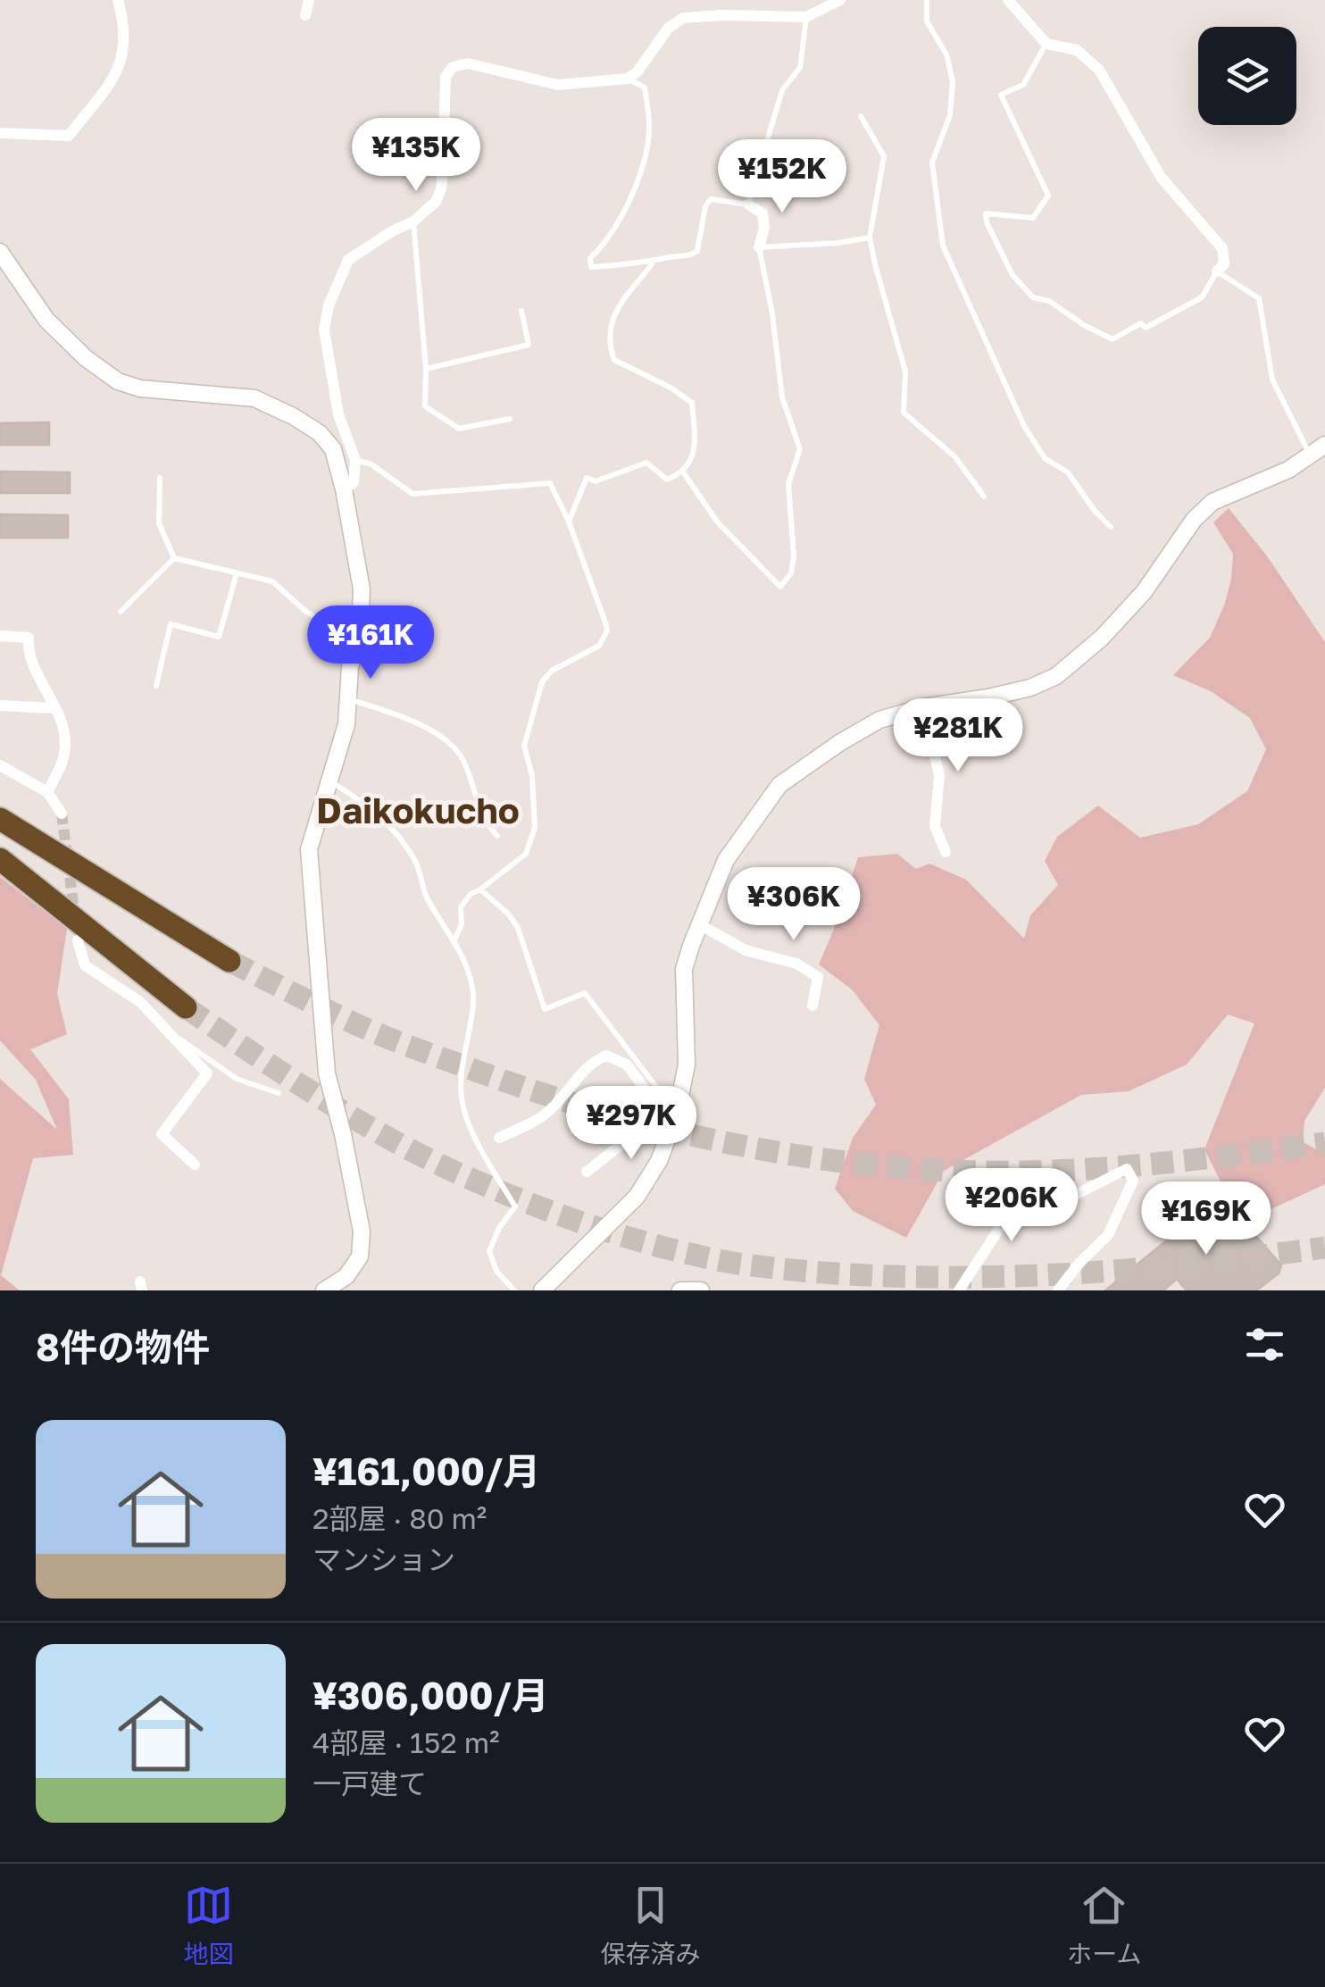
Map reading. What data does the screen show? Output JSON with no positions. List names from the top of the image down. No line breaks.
{"districts":["Daikokucho"],"page":{"price":["¥135K","¥152K","¥161K","¥281K","¥306K","¥297K","¥206K","¥169K"],"heading":"8件の物件","list":[{"name":"¥161,000/月","note":"2部屋 · 80 m² · マンション"},{"name":"¥306,000/月","note":"4部屋 · 152 m² · 一戸建て"}],"tabs":["地図","保存済み","ホーム"]}}
